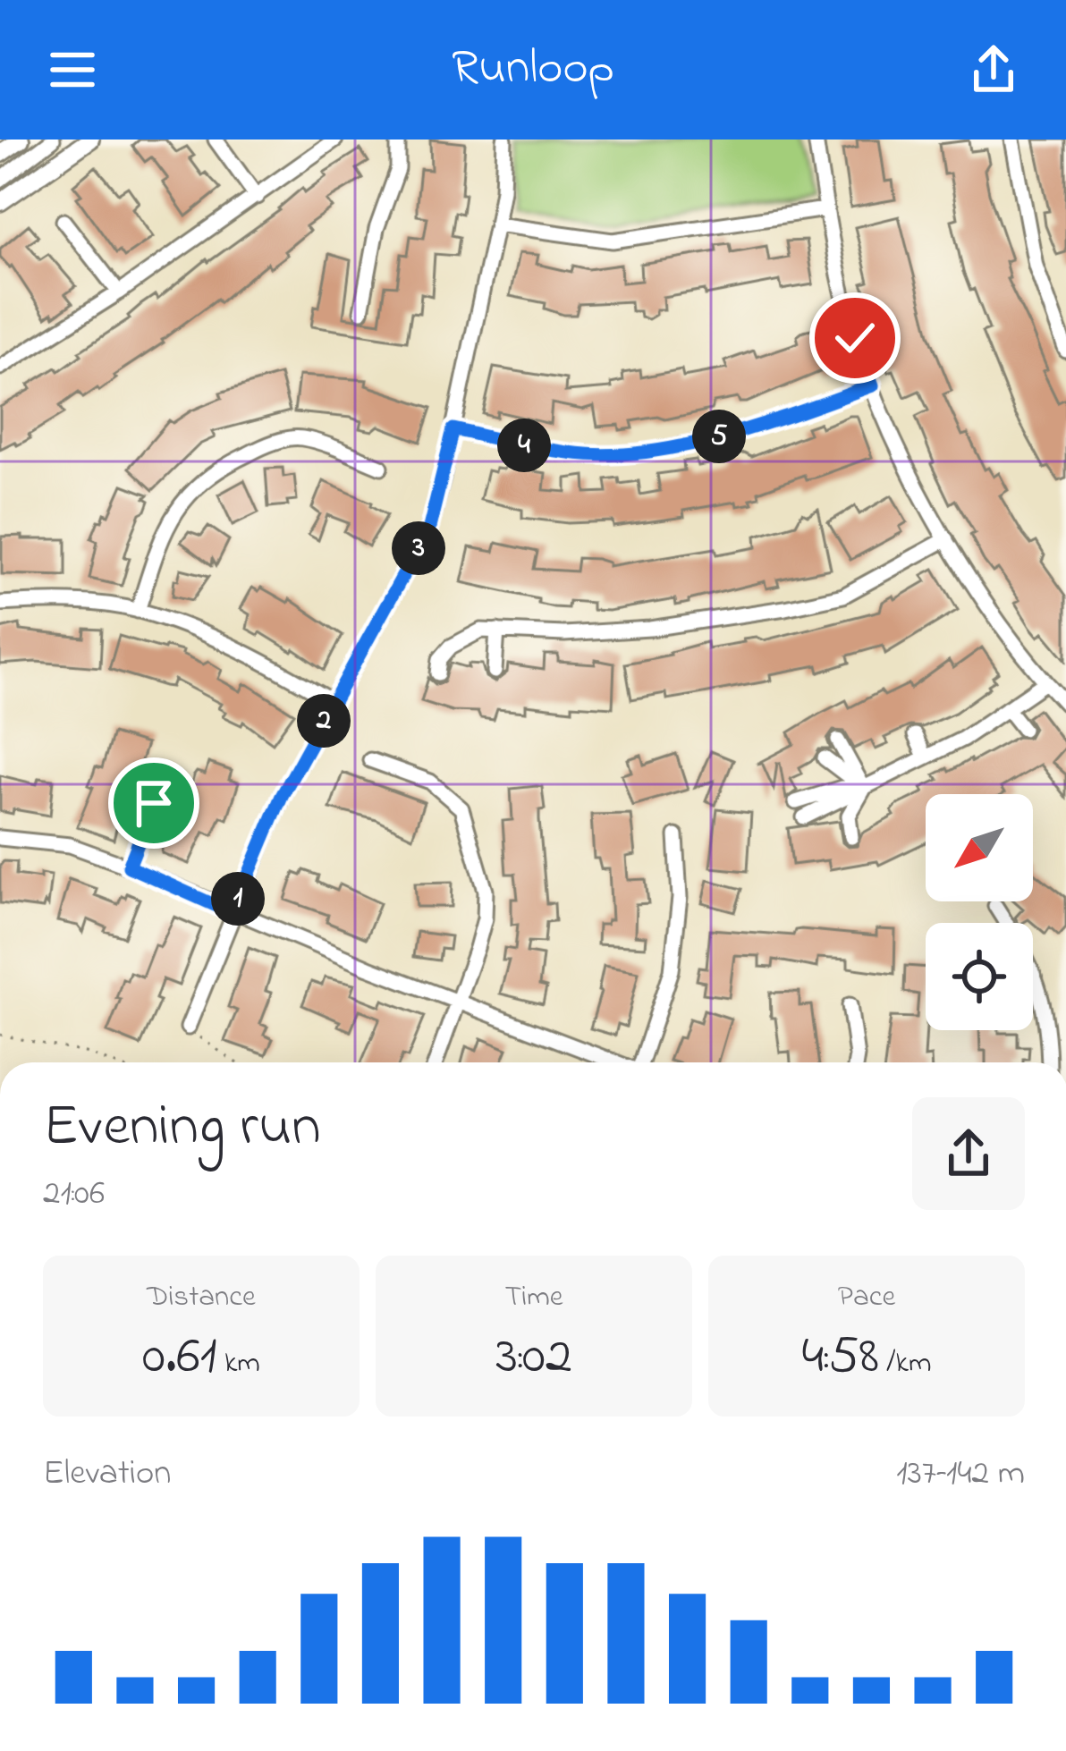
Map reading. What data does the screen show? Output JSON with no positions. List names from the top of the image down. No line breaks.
{"north":"bottom left","page":{"header":"Runloop","pins":["5","4","3","2","1"],"heading":["Evening run","21:06"],"stats":[["Distance","0.61 km"],["Time","3:02"],["Pace","4:58 /km"]],"chart":["Elevation","137–142 m"]}}
